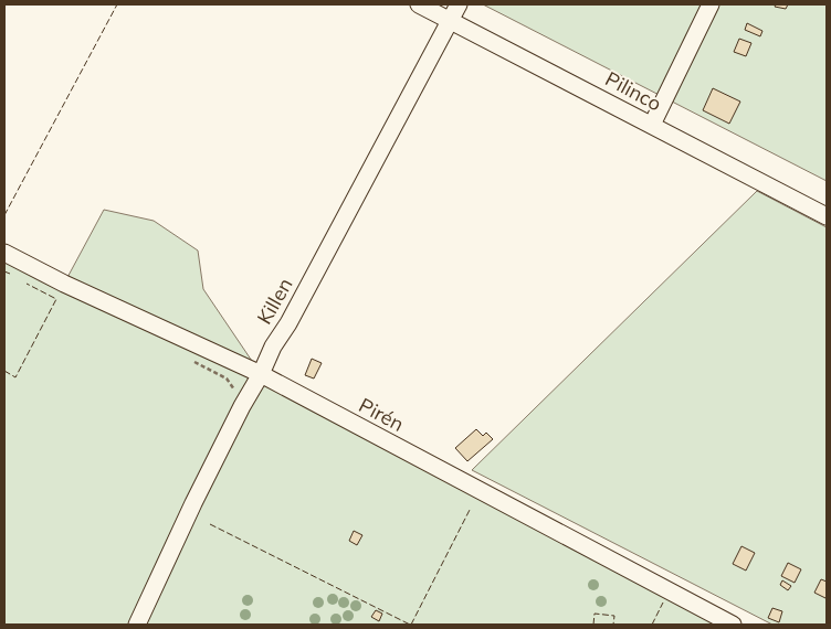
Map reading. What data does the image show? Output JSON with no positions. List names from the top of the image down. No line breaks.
{"streets":{"street":["Pilinco","Killen","Pirén"]},"crossings":[["Pilinco","Killen"],["Killen","Pirén"]]}
